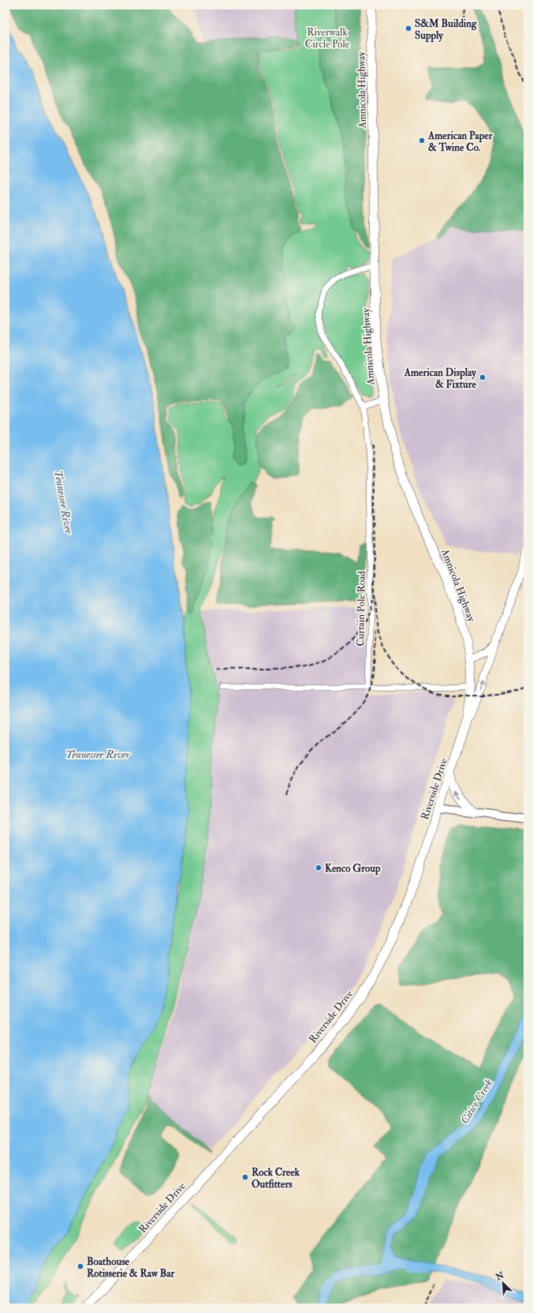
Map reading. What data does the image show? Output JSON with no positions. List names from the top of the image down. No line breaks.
{"streets":{"main road":["Amnicola Highway","Riverside Drive"],"street":["Curtain Pole Road"]},"crossings":[["Amnicola Highway","Curtain Pole Road"],["Amnicola Highway","Riverside Drive"]],"water":["Tennessee River","Citico Creek"],"parks":["Riverwalk Circle Pole"],"places":["S&M Building Supply","American Paper & Twine Co.","American Display & Fixture","Kenco Group","Rock Creek Outfitters","Boathouse Rotisserie & Raw Bar"],"north":"top left"}
